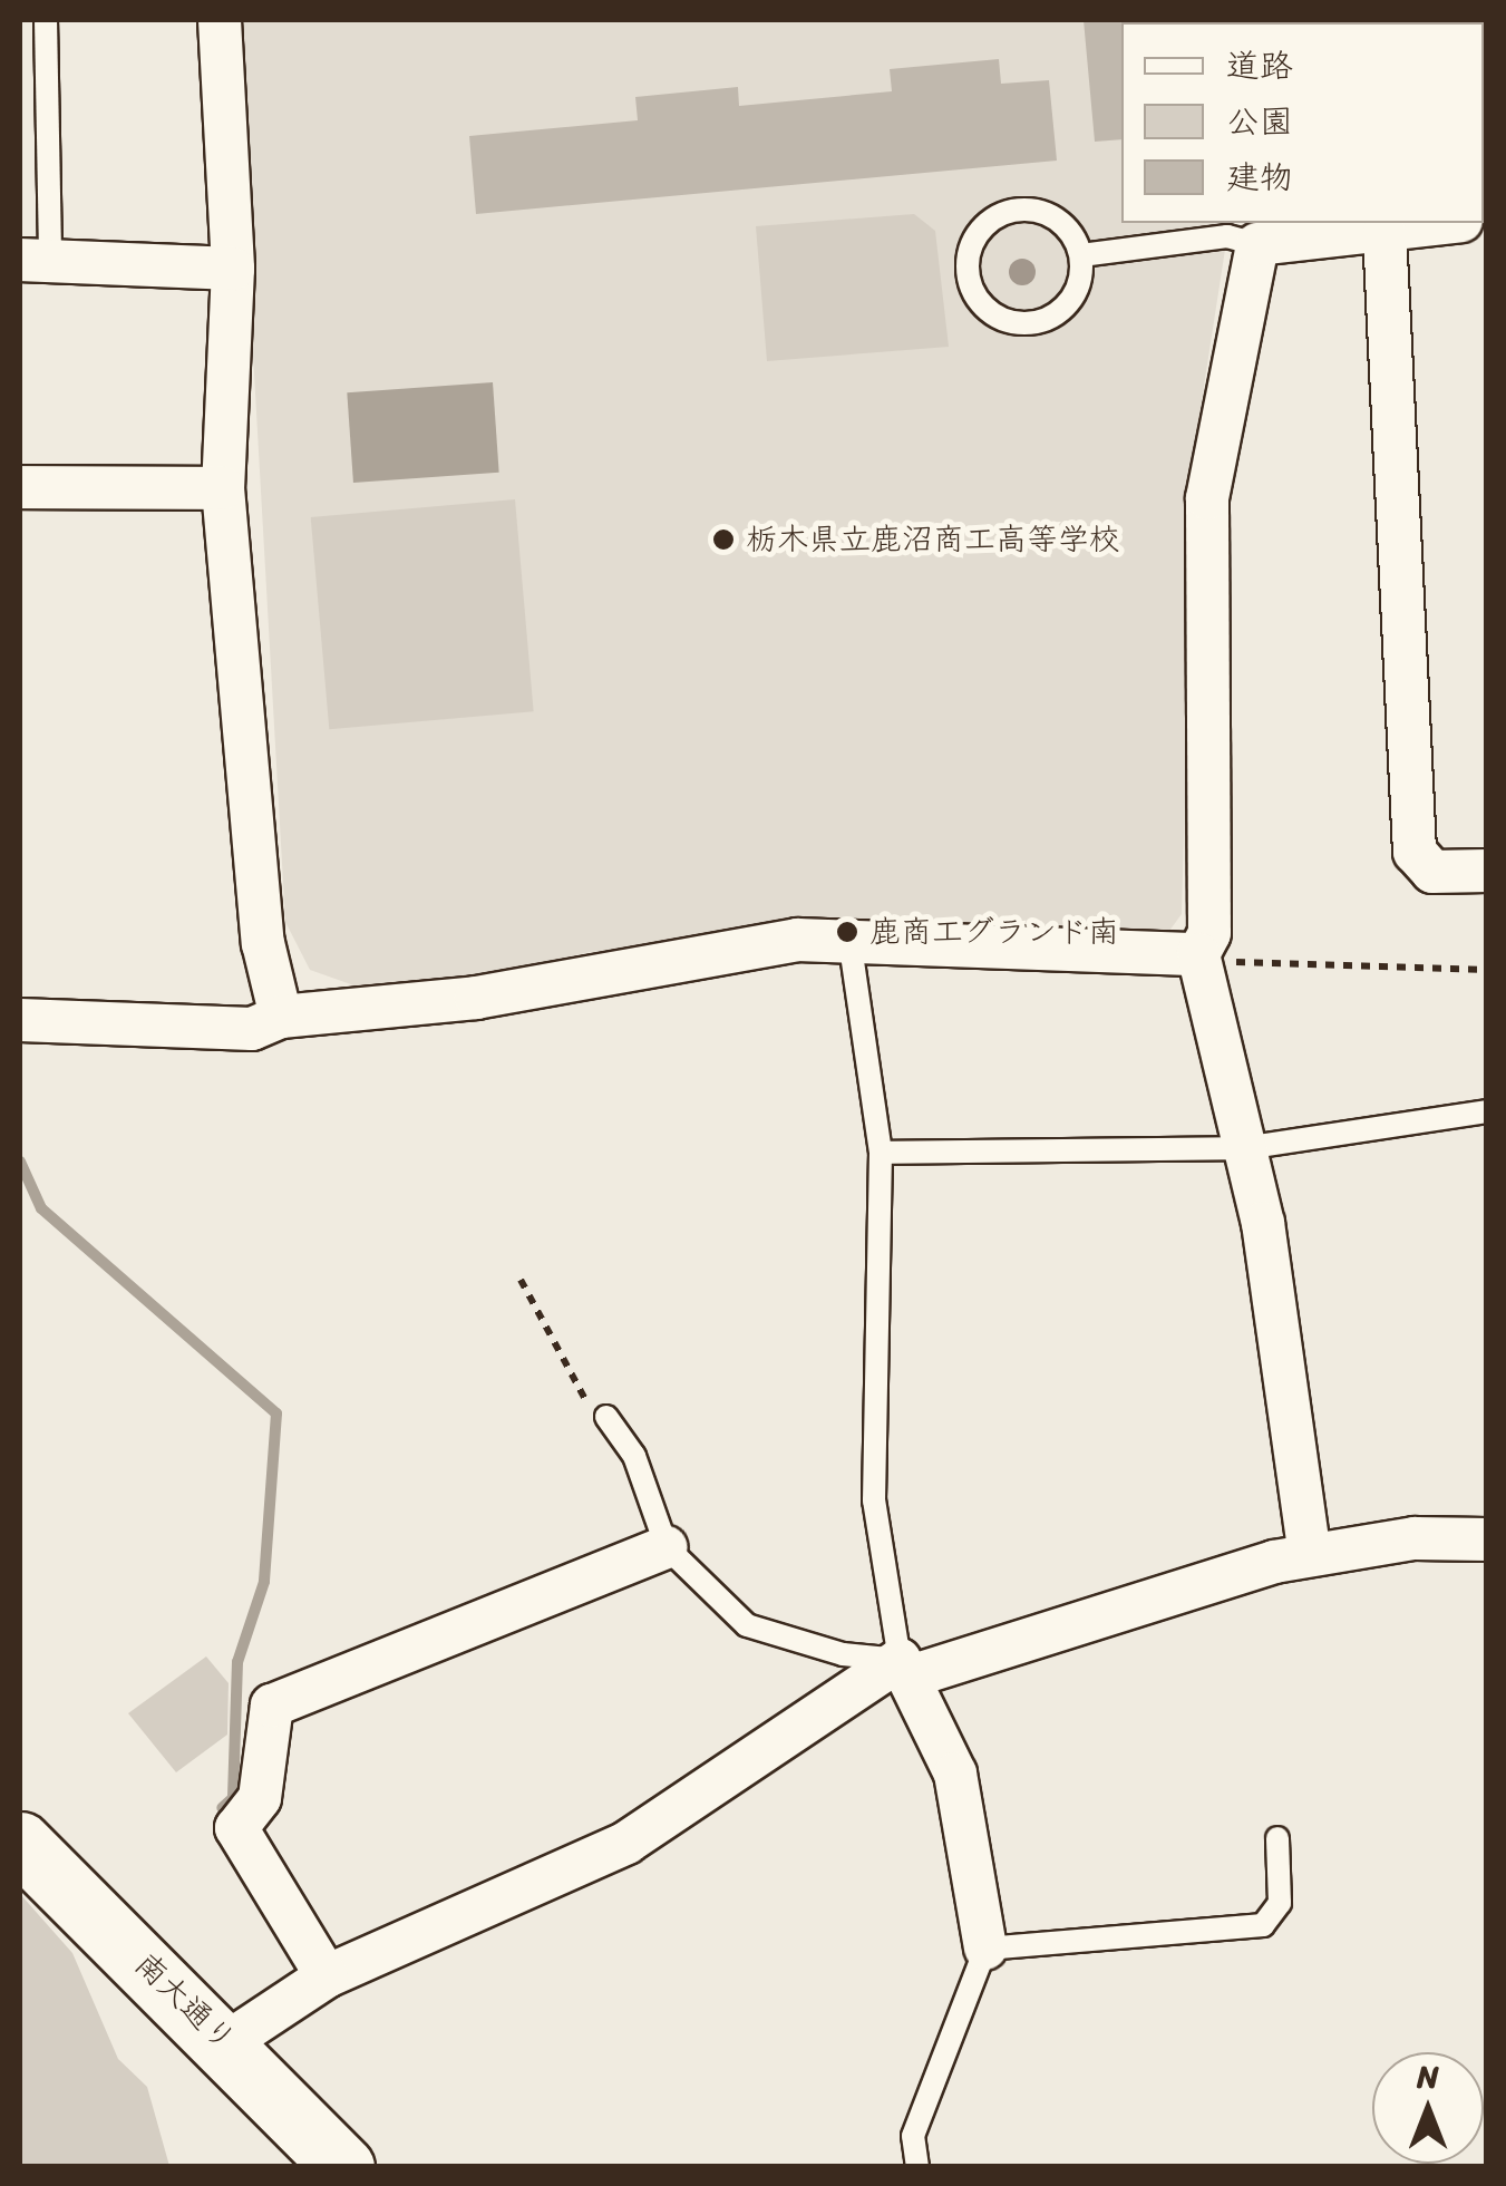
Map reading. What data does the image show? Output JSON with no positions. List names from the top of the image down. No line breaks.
{"streets":{"street":["南大通り"]},"places":["栃木県立鹿沼商工高等学校","鹿商工グランド南"],"legend":["道路","公園","建物"],"north":"top"}
